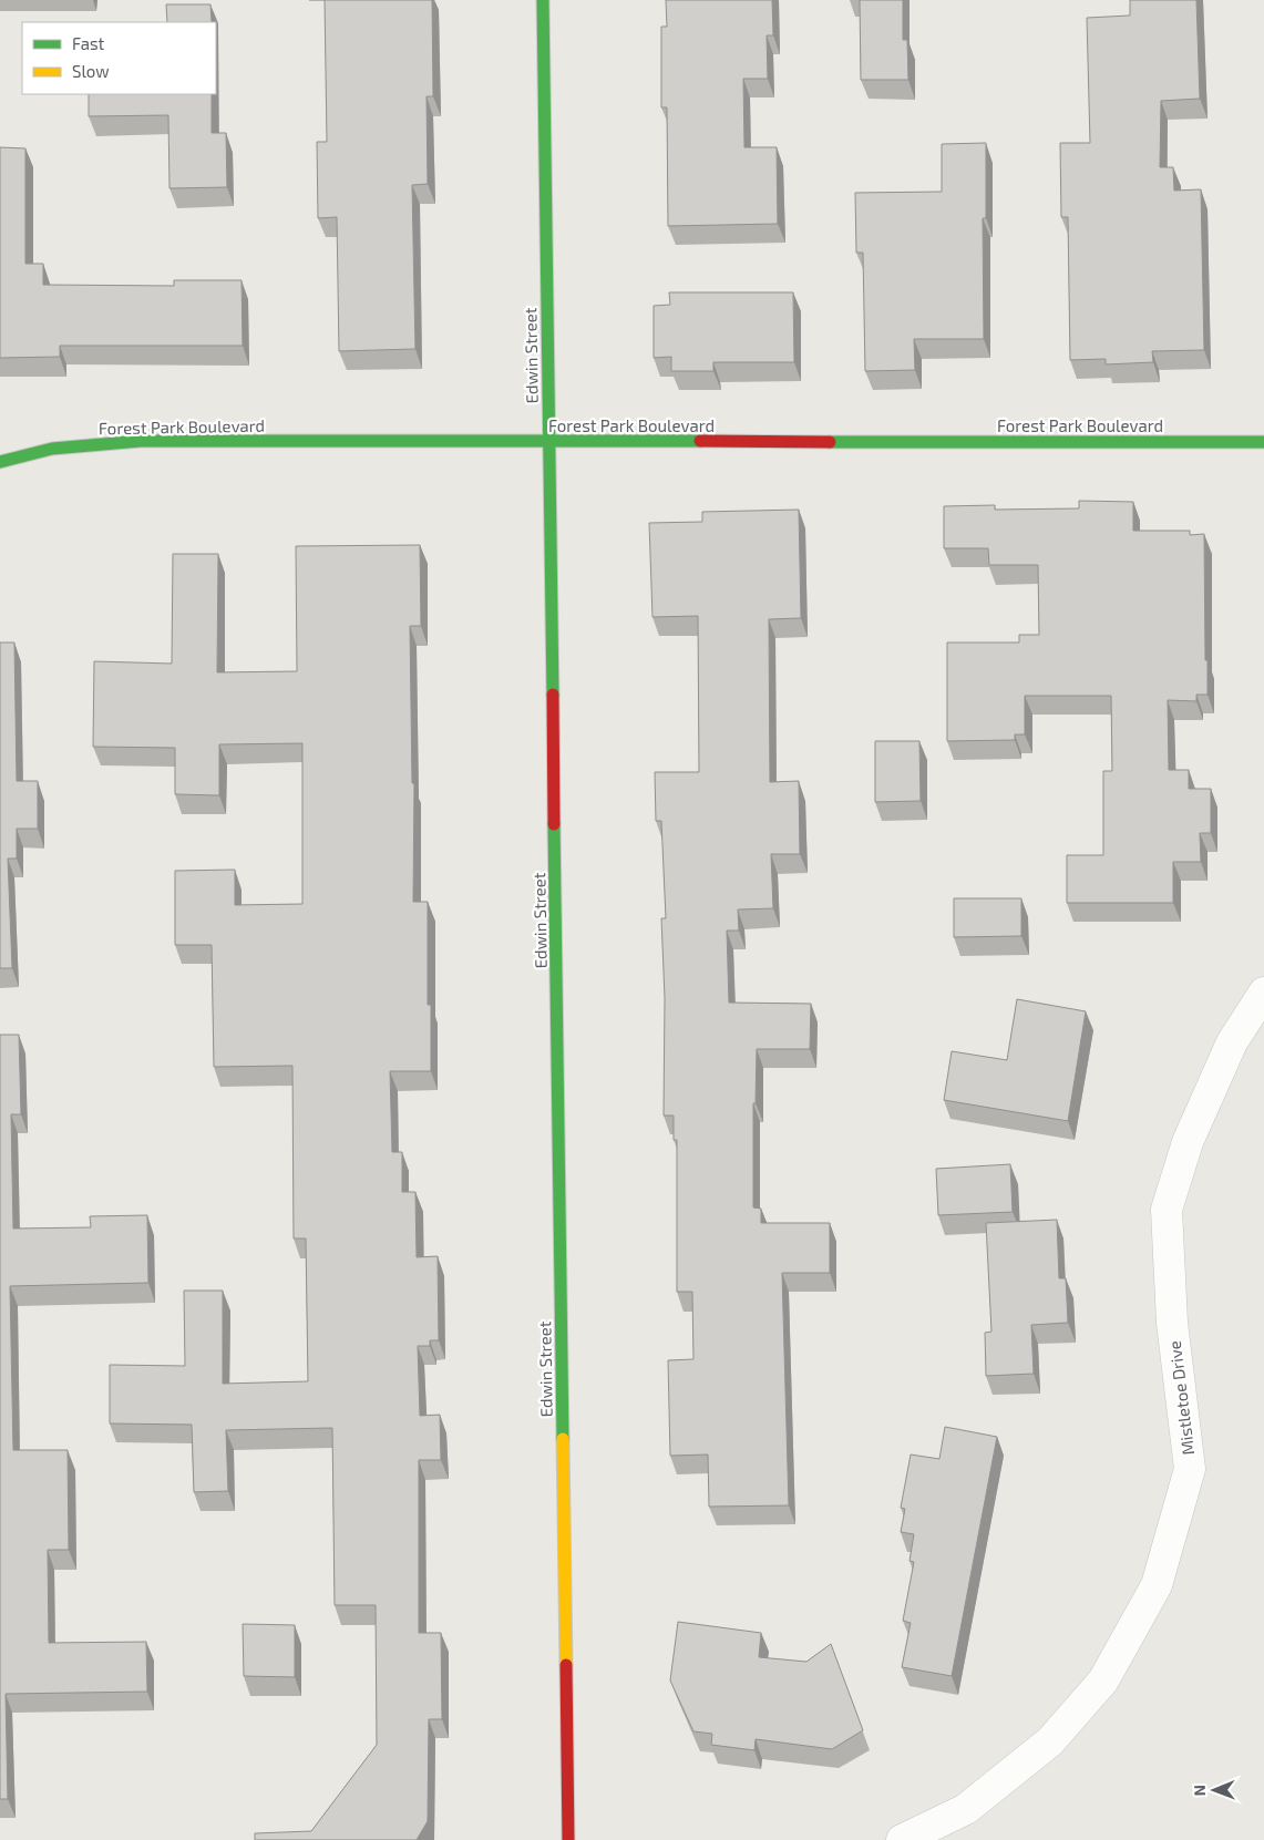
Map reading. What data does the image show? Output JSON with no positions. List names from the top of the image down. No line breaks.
{"streets":{"street":["Edwin Street","Forest Park Boulevard","Mistletoe Drive"]},"crossings":[["Edwin Street","Forest Park Boulevard"]],"legend":["Fast","Slow"],"north":"left"}
